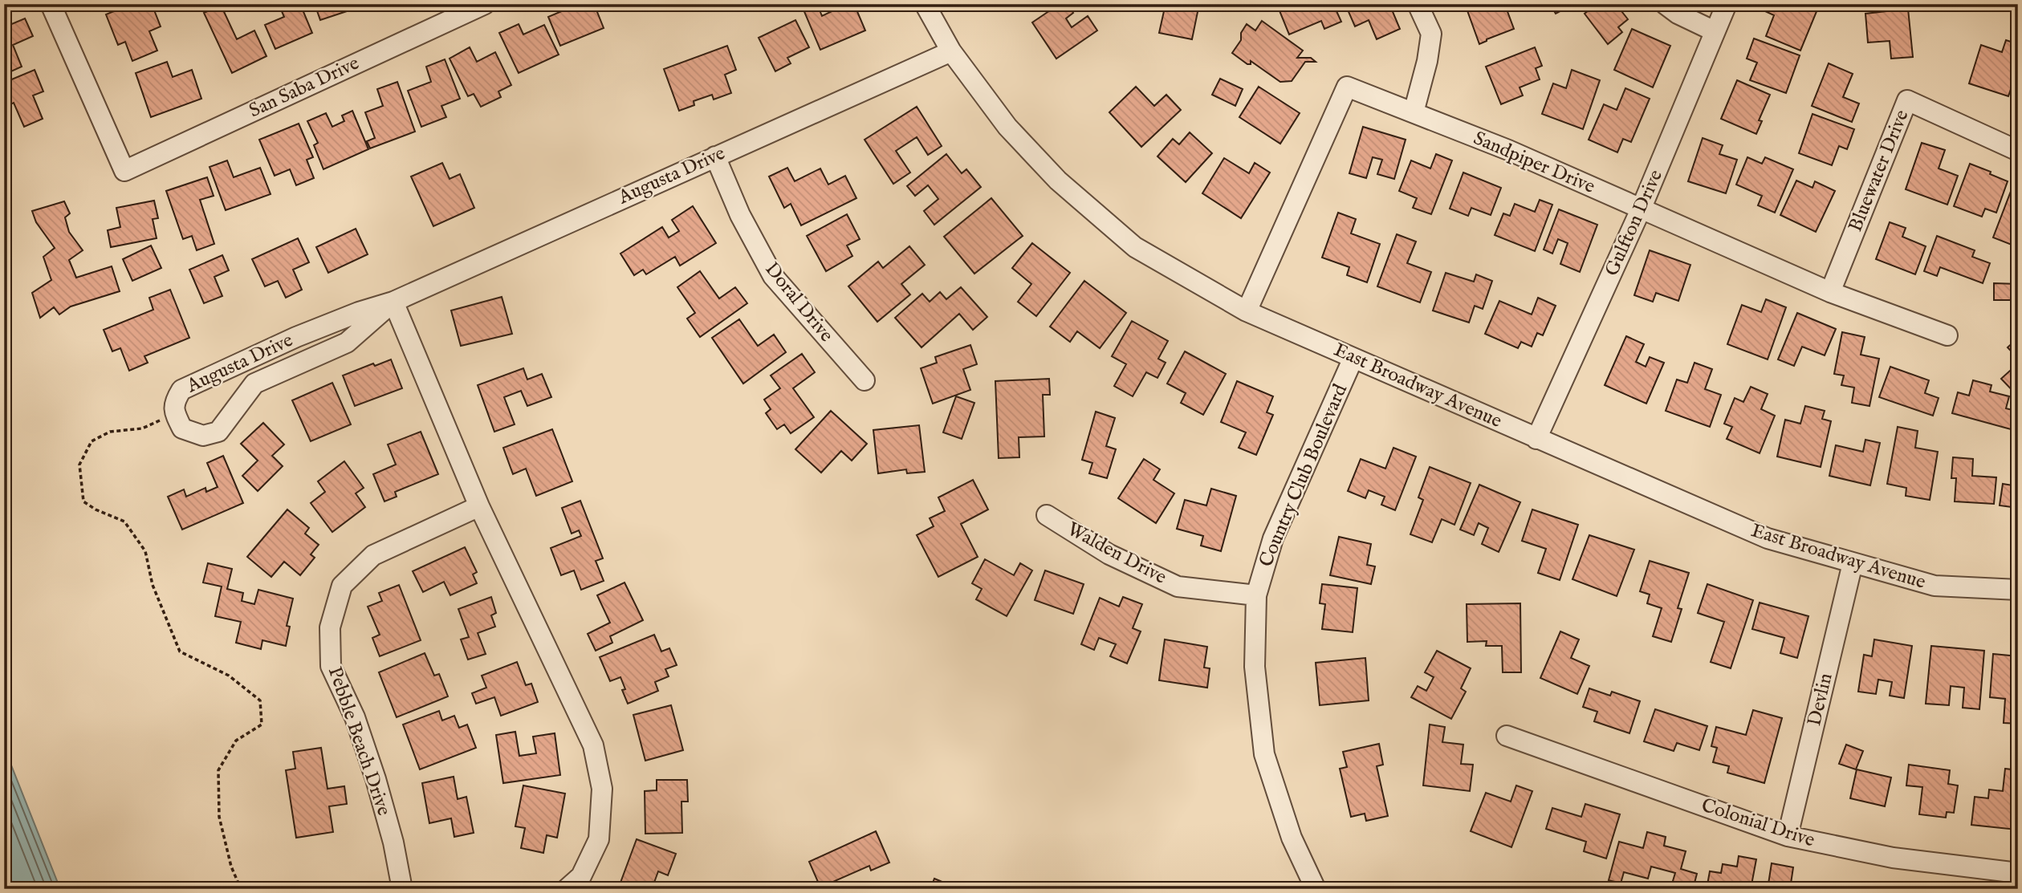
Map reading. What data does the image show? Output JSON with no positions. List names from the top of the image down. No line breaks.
{"streets":{"street":["San Saba Drive","Sandpiper Drive","Bluewater Drive","Augusta Drive","Gulfton Drive","Doral Drive","East Broadway Avenue","Country Club Boulevard","Walden Drive","Devlin","Pebble Beach Drive","Colonial Drive"]},"crossings":[["Sandpiper Drive","Bluewater Drive"],["Sandpiper Drive","Gulfton Drive"],["Sandpiper Drive","East Broadway Avenue"],["Augusta Drive","Doral Drive"],["Augusta Drive","East Broadway Avenue"],["Gulfton Drive","East Broadway Avenue"],["East Broadway Avenue","Country Club Boulevard"],["East Broadway Avenue","Devlin"],["Country Club Boulevard","Walden Drive"],["Devlin","Colonial Drive"]]}
